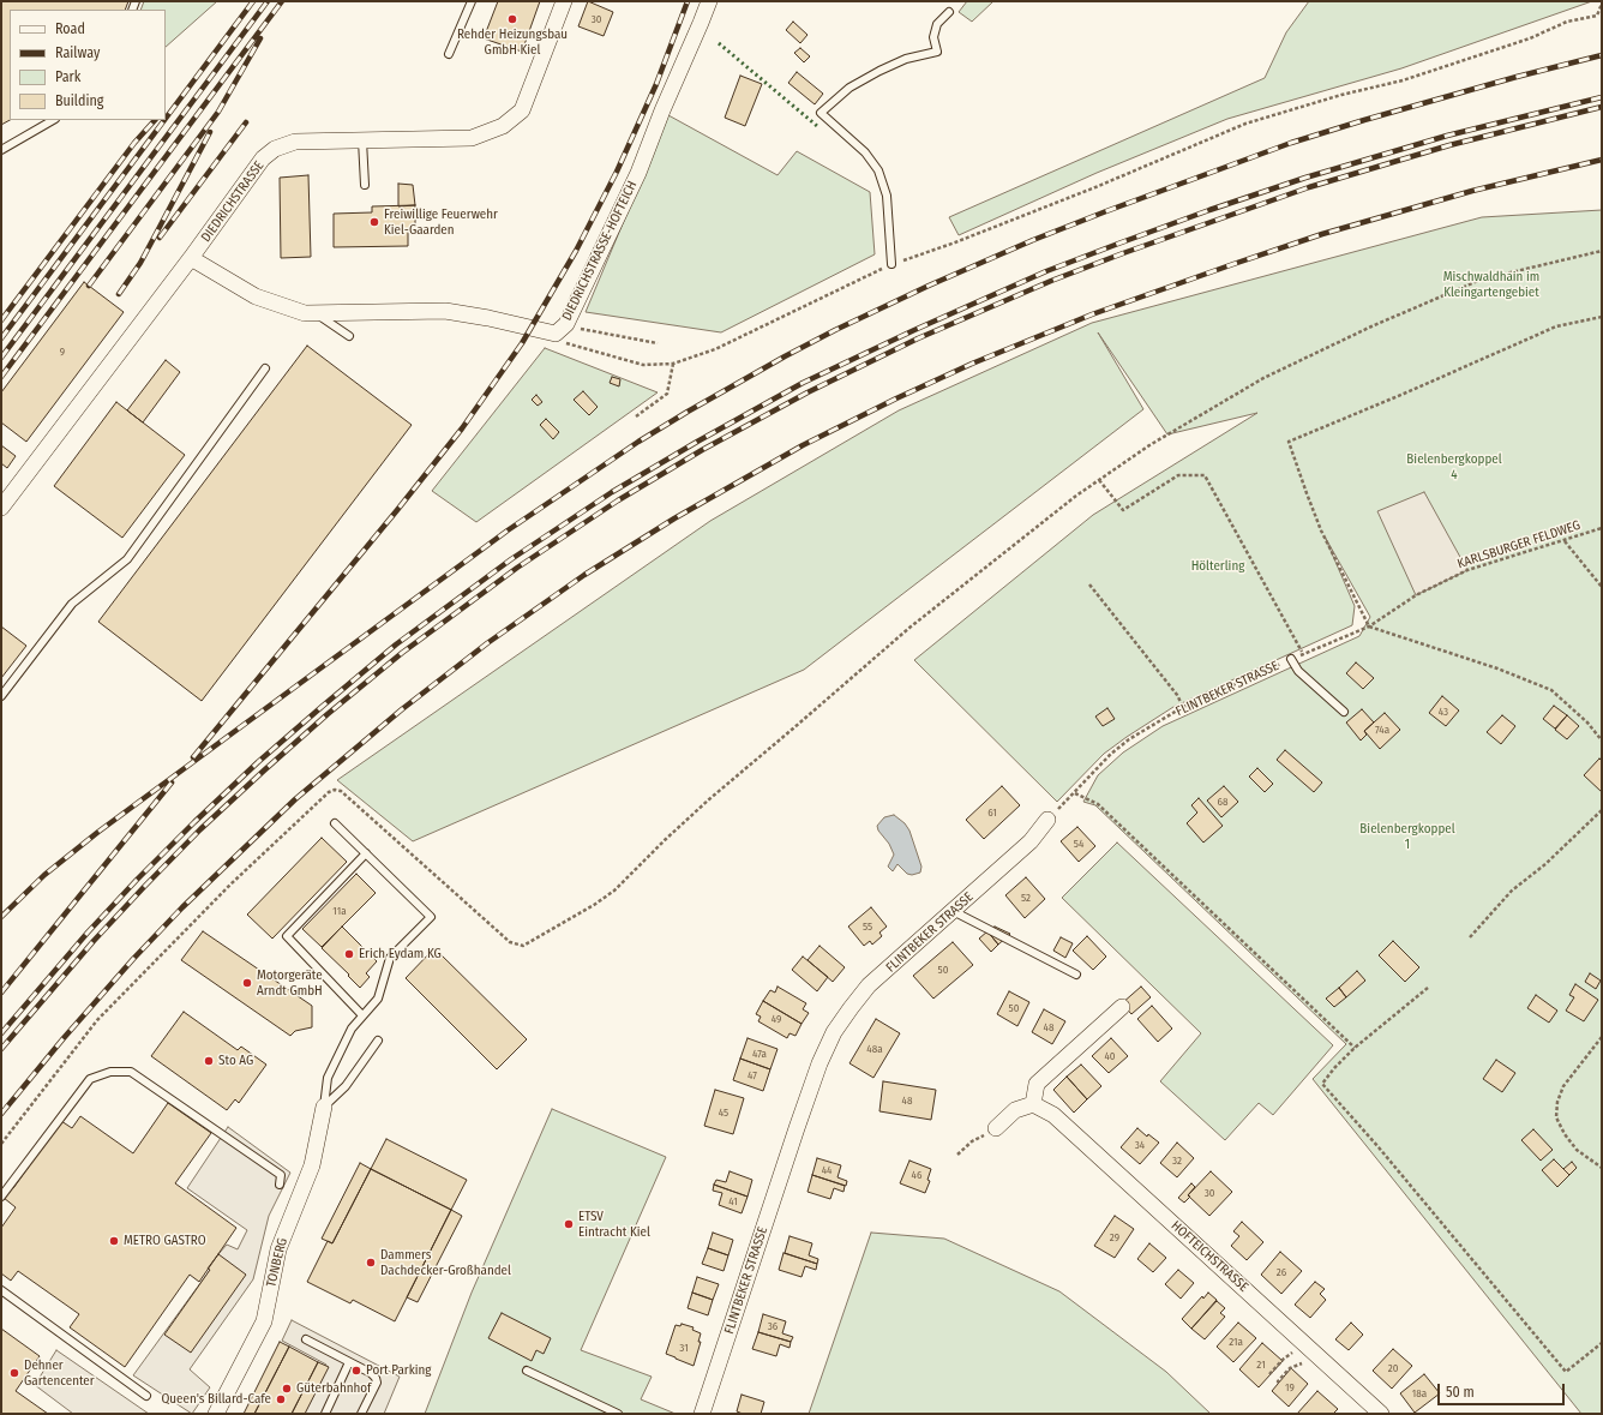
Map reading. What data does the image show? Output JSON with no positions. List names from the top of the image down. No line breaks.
{"streets":{"street":["DIEDRICHSTRASSE","DIEDRICHSTRASSE-HOFTEICH","FLINTBEKER STRASSE","HOFTEICHSTRASSE","TONBERG"],"path":["KARLSBURGER FELDWEG"]},"crossings":[["DIEDRICHSTRASSE","DIEDRICHSTRASSE-HOFTEICH"],["KARLSBURGER FELDWEG","FLINTBEKER STRASSE"]],"parks":["Mischwaldhain im Kleingartengebiet","Bielenbergkoppel 4","Hölterling","Bielenbergkoppel 1"],"places":["Rehder Heizungsbau GmbH Kiel","Freiwillige Feuerwehr Kiel-Gaarden","Erich Eydam KG","Motorgeräte Arndt GmbH","Sto AG","ETSV Eintracht Kiel","METRO GASTRO","Dammers Dachdecker-Großhandel","Port Parking","Dehner Gartencenter","Güterbahnhof","Queen's Billard-Cafe"],"house_numbers":["30","9","43","74a","68","61","54","52","11a","55","50","50","49","48","48a","47a","40","47","48","45","34","32","44","46","30","41","29","26","36","21a","31","21","20","19","18a"],"legend":["Road","Railway","Park","Building"],"scale_bar":"50 m"}
